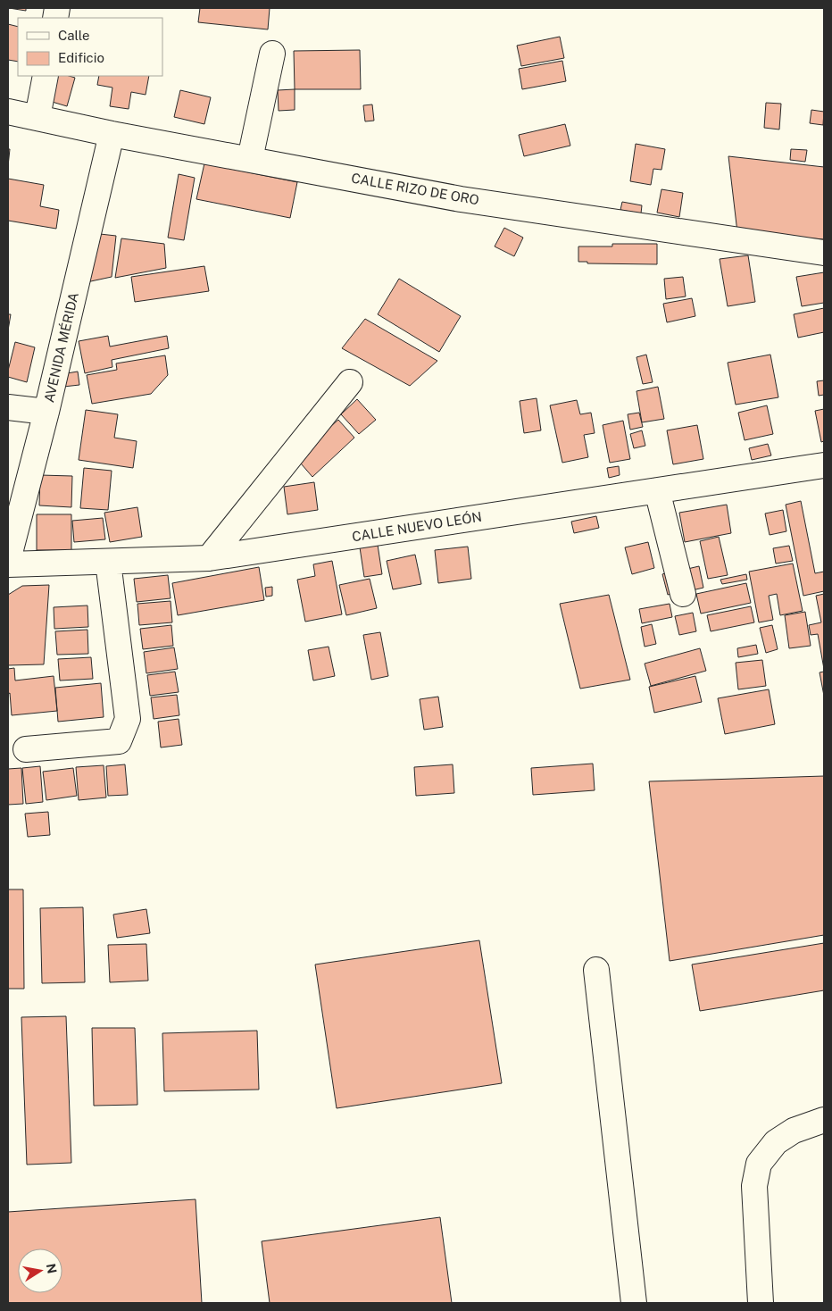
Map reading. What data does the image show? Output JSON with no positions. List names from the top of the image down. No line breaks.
{"streets":{"street":["CALLE RIZO DE ORO","AVENIDA MÉRIDA","CALLE NUEVO LEÓN"]},"crossings":[["CALLE RIZO DE ORO","AVENIDA MÉRIDA"]],"legend":["Calle","Edificio"],"north":"right"}
